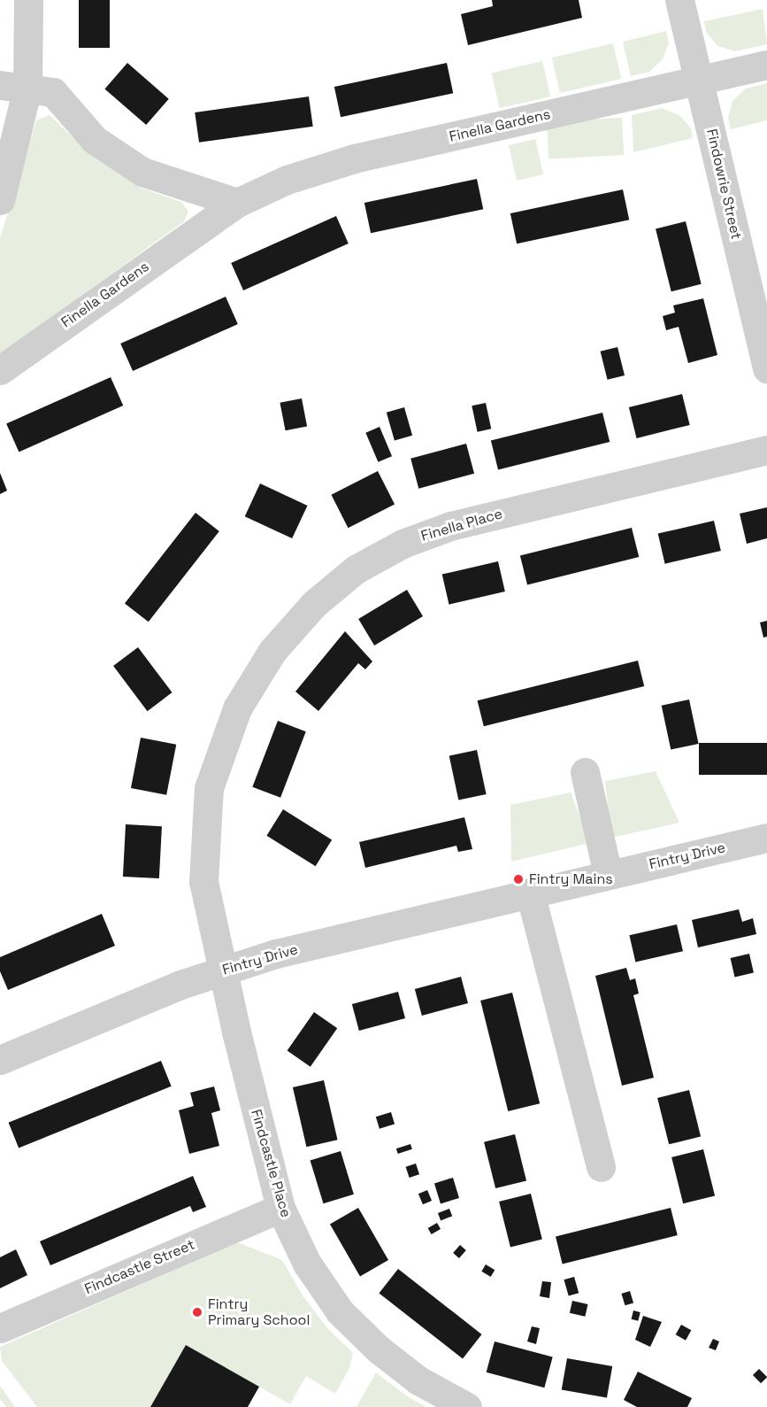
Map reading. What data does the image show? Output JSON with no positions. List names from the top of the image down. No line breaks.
{"streets":{"street":["Finella Gardens","Findowrie Street","Finella Place","Fintry Drive","Findcastle Place","Findcastle Street"]},"crossings":[["Finella Gardens","Findowrie Street"],["Finella Place","Fintry Drive"],["Finella Place","Findcastle Place"],["Fintry Drive","Findcastle Place"],["Findcastle Place","Findcastle Street"]],"places":["Fintry Mains","Fintry Primary School"]}
